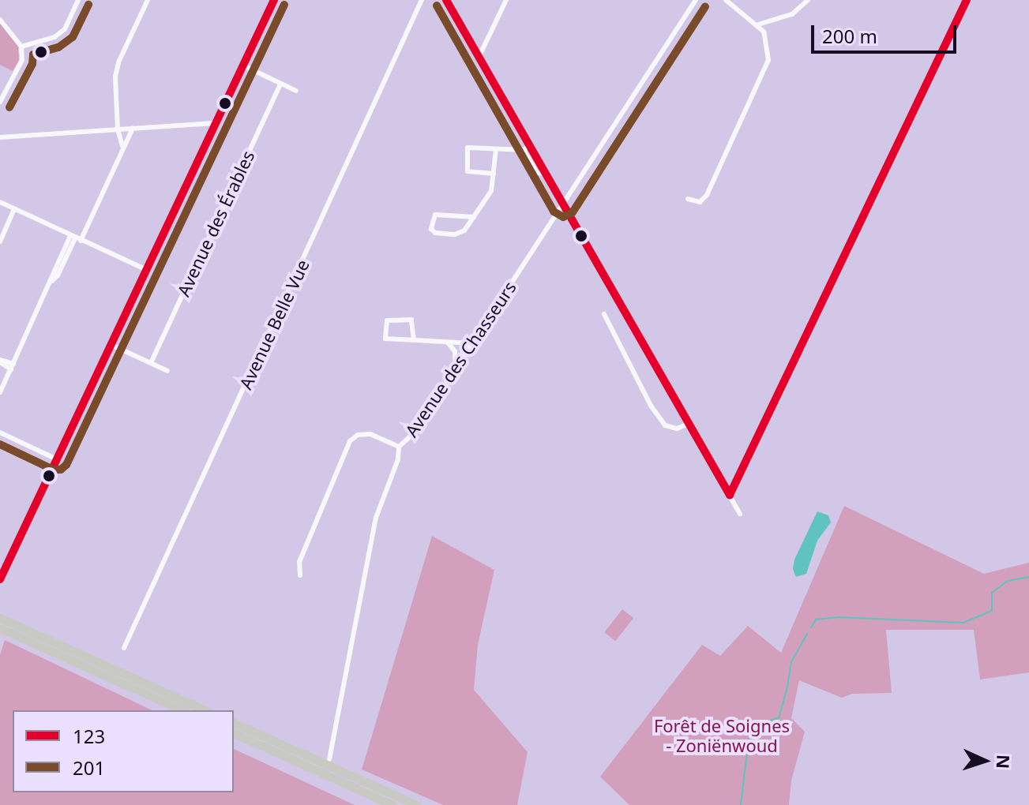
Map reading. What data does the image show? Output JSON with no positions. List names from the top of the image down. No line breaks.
{"streets":{"street":["Avenue des Érables","Avenue Belle Vue","Avenue des Chasseurs"]},"parks":["Forêt de Soignes - Zoniënwoud"],"lines":["transit line 123","transit line 201"],"legend":["123","201"],"scale_bar":"200 m","north":"right"}
